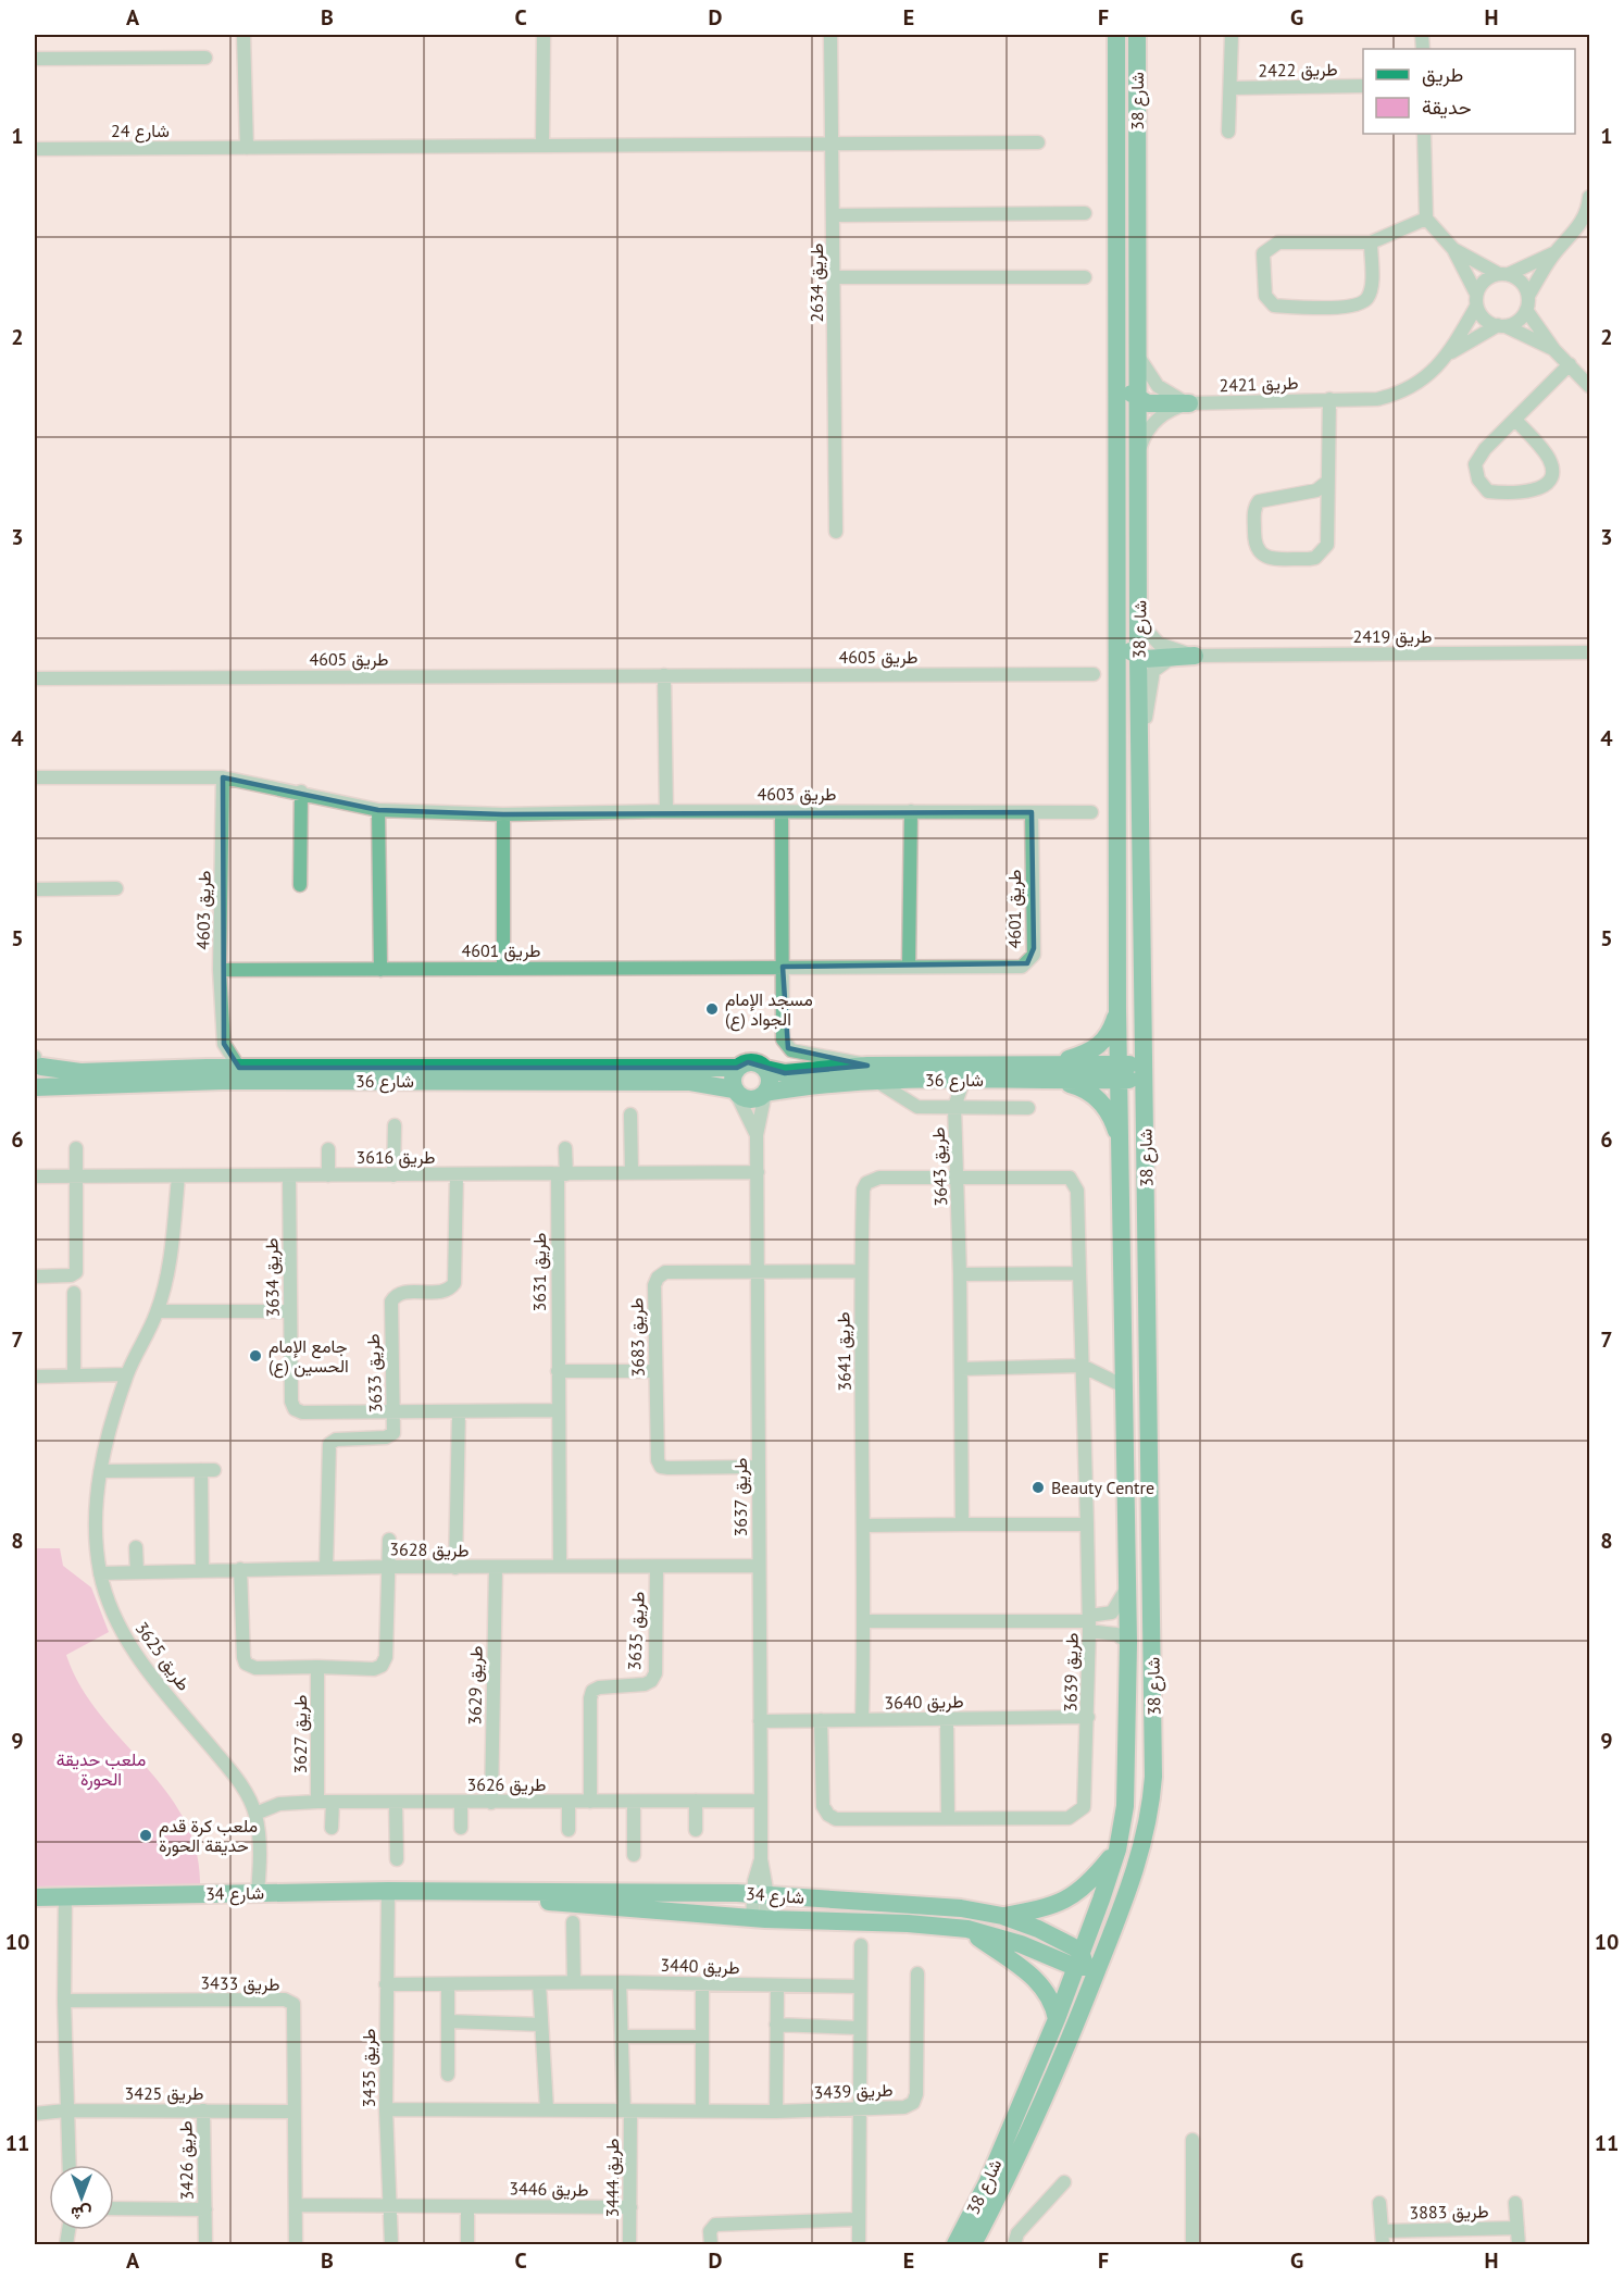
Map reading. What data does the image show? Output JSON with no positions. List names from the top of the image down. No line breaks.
{"streets":{"street":["طريق 2422","شارع 38","شارع 24","طريق 2634","طريق 2421","طريق 2419","طريق 4605","طريق 4603","طريق 4601","شارع 36","طريق 3616","طريق 3643","طريق 3631","طريق 3634","طريق 3683","طريق 3641","طريق 3633","طريق 3637","طريق 3628","طريق 3635","طريق 3625","طريق 3639","طريق 3629","طريق 3640","طريق 3627","طريق 3626","شارع 34","طريق 3440","طريق 3433","طريق 3435","طريق 3439","طريق 3425","طريق 3426","طريق 3444","طريق 3446","طريق 3883"]},"crossings":[["شارع 38","طريق 2421"],["شارع 38","طريق 2419"],["شارع 38","شارع 36"],["شارع 38","شارع 34"],["شارع 24","طريق 2634"],["طريق 4603","طريق 4601"],["طريق 4603","شارع 36"],["شارع 36","طريق 3643"],["شارع 36","طريق 3637"],["طريق 3616","طريق 3631"],["طريق 3616","طريق 3634"],["طريق 3616","طريق 3633"],["طريق 3616","طريق 3637"],["طريق 3616","طريق 3625"],["طريق 3643","طريق 3641"],["طريق 3631","طريق 3634"],["طريق 3631","طريق 3628"],["طريق 3634","طريق 3633"],["طريق 3683","طريق 3641"],["طريق 3683","طريق 3637"],["طريق 3641","طريق 3639"],["طريق 3641","طريق 3640"],["طريق 3633","طريق 3628"],["طريق 3637","طريق 3628"],["طريق 3637","طريق 3640"],["طريق 3637","طريق 3626"],["طريق 3637","شارع 34"],["طريق 3628","طريق 3635"],["طريق 3628","طريق 3625"],["طريق 3628","طريق 3629"],["طريق 3635","طريق 3626"],["طريق 3625","طريق 3626"],["طريق 3625","شارع 34"],["طريق 3639","طريق 3640"],["طريق 3629","طريق 3626"],["طريق 3627","طريق 3626"],["شارع 34","طريق 3435"],["طريق 3440","طريق 3435"],["طريق 3440","طريق 3444"],["طريق 3433","طريق 3425"],["طريق 3435","طريق 3439"],["طريق 3435","طريق 3446"],["طريق 3439","طريق 3444"],["طريق 3425","طريق 3426"],["طريق 3444","طريق 3446"]],"parks":["ملعب حديقة الحورة"],"places":["مسجد الإمام الجواد (ع)","جامع الإمام الحسين (ع)","Beauty Centre","ملعب كرة قدم حديقة الحورة"],"legend":["طريق","حديقة"],"north":"bottom","grid":{"columns":["A","B","C","D","E","F","G","H"],"rows":["1","2","3","4","5","6","7","8","9","10","11"]}}
